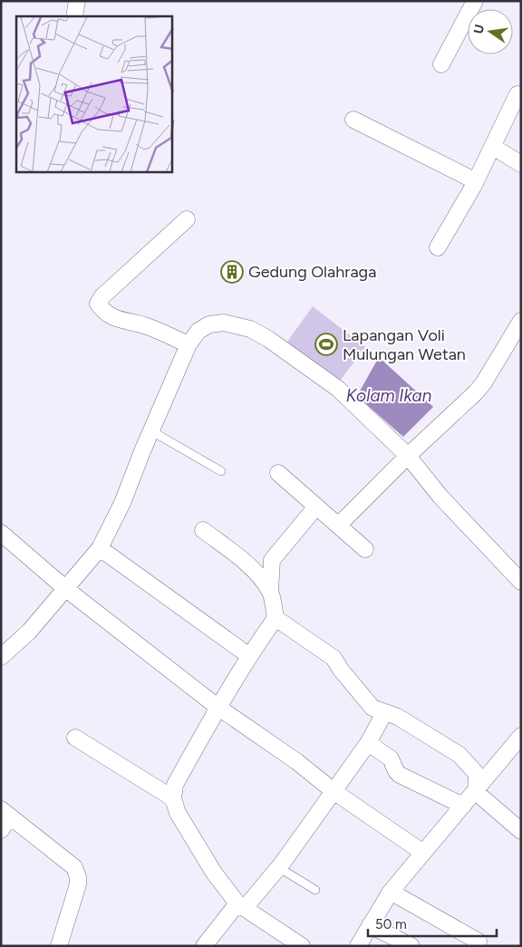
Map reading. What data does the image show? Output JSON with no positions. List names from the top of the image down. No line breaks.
{"water":["Kolam Ikan"],"places":{"building":["Gedung Olahraga"],"sports":["Lapangan Voli Mulungan Wetan"]},"scale_bar":"50 m","north":"left"}
